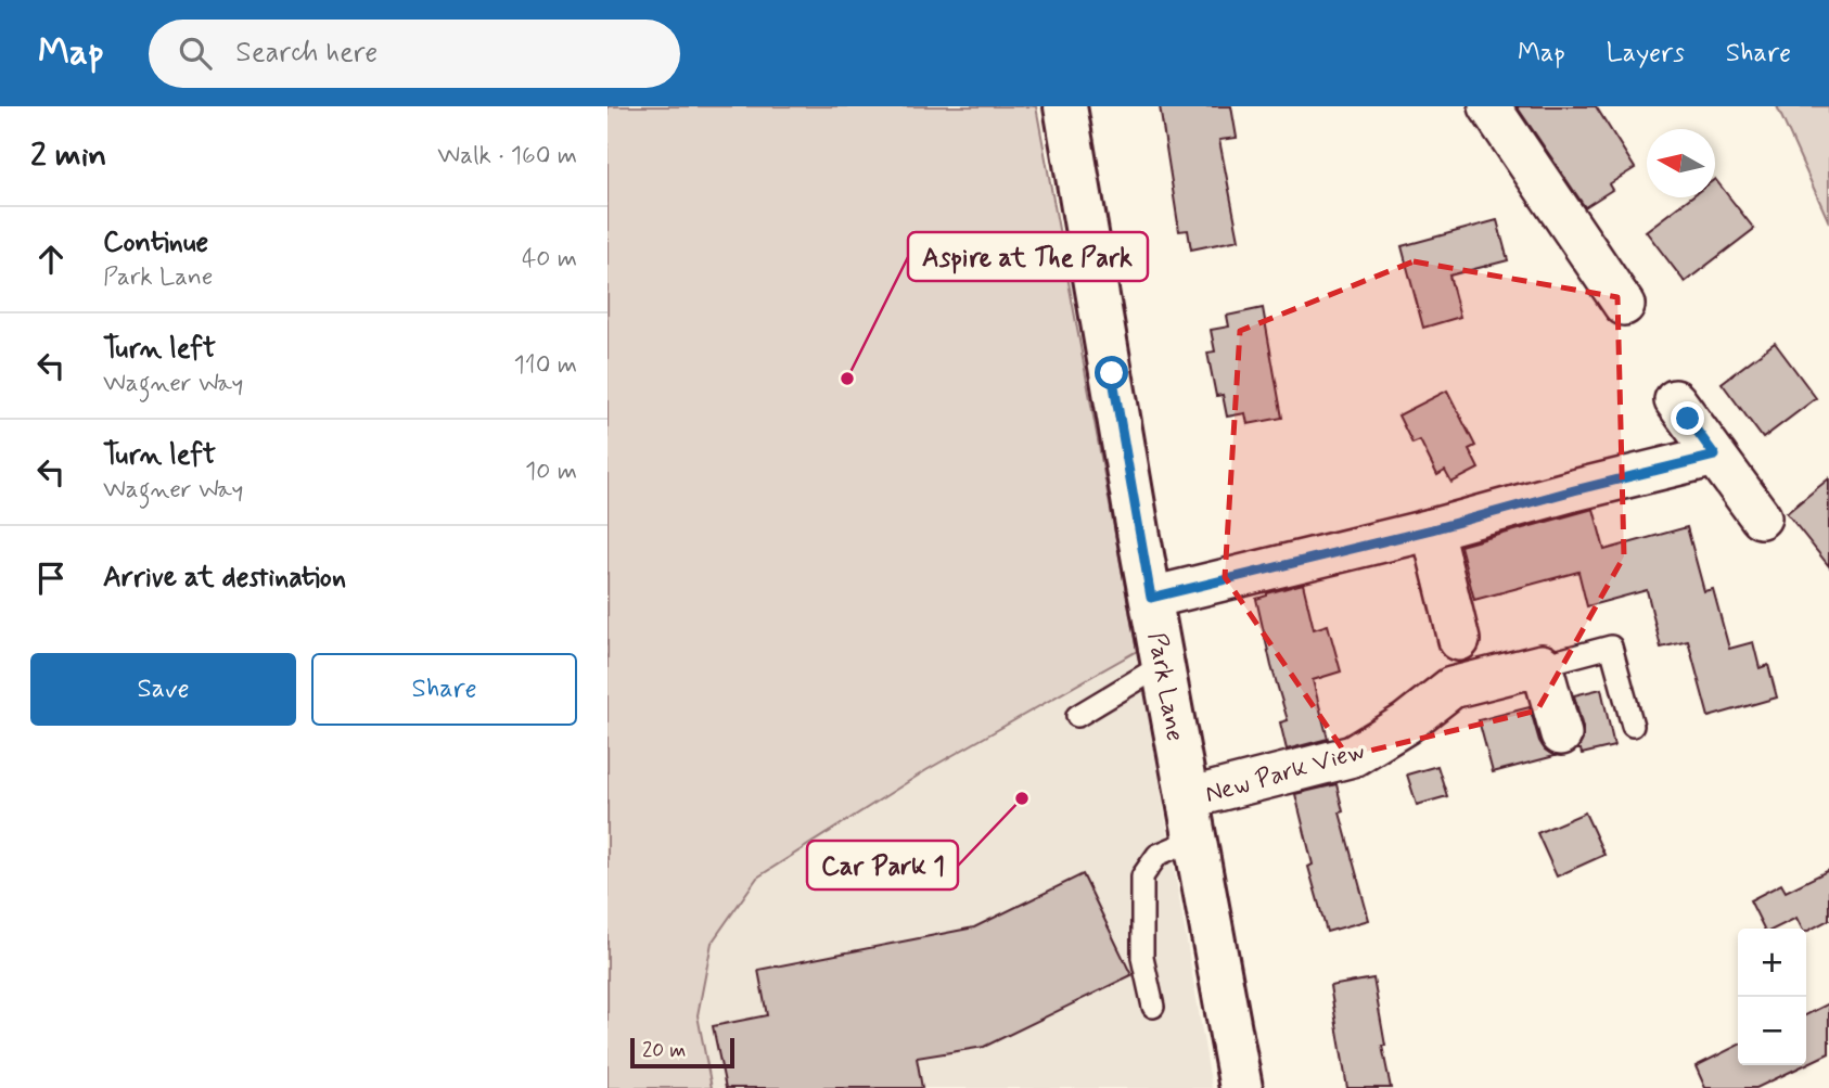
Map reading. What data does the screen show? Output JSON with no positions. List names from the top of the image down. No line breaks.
{"streets":{"main road":["Park Lane"],"street":["New Park View"]},"crossings":[["Park Lane","New Park View"]],"places":["Aspire at The Park","Car Park 1"],"scale_bar":"20 m","north":"left","page":{"header":"Map","search":"Search here","nav":["Map","Layers","Share"],"heading":["2 min","Walk · 160 m"],"list":[["Continue","Park Lane","40 m"],["Turn left","Wagner Way","110 m"],["Turn left","Wagner Way","10 m"],"Arrive at destination"],"buttons":["Save","Share"],"map_buttons":["+","−"],"scale":"20 m"}}
